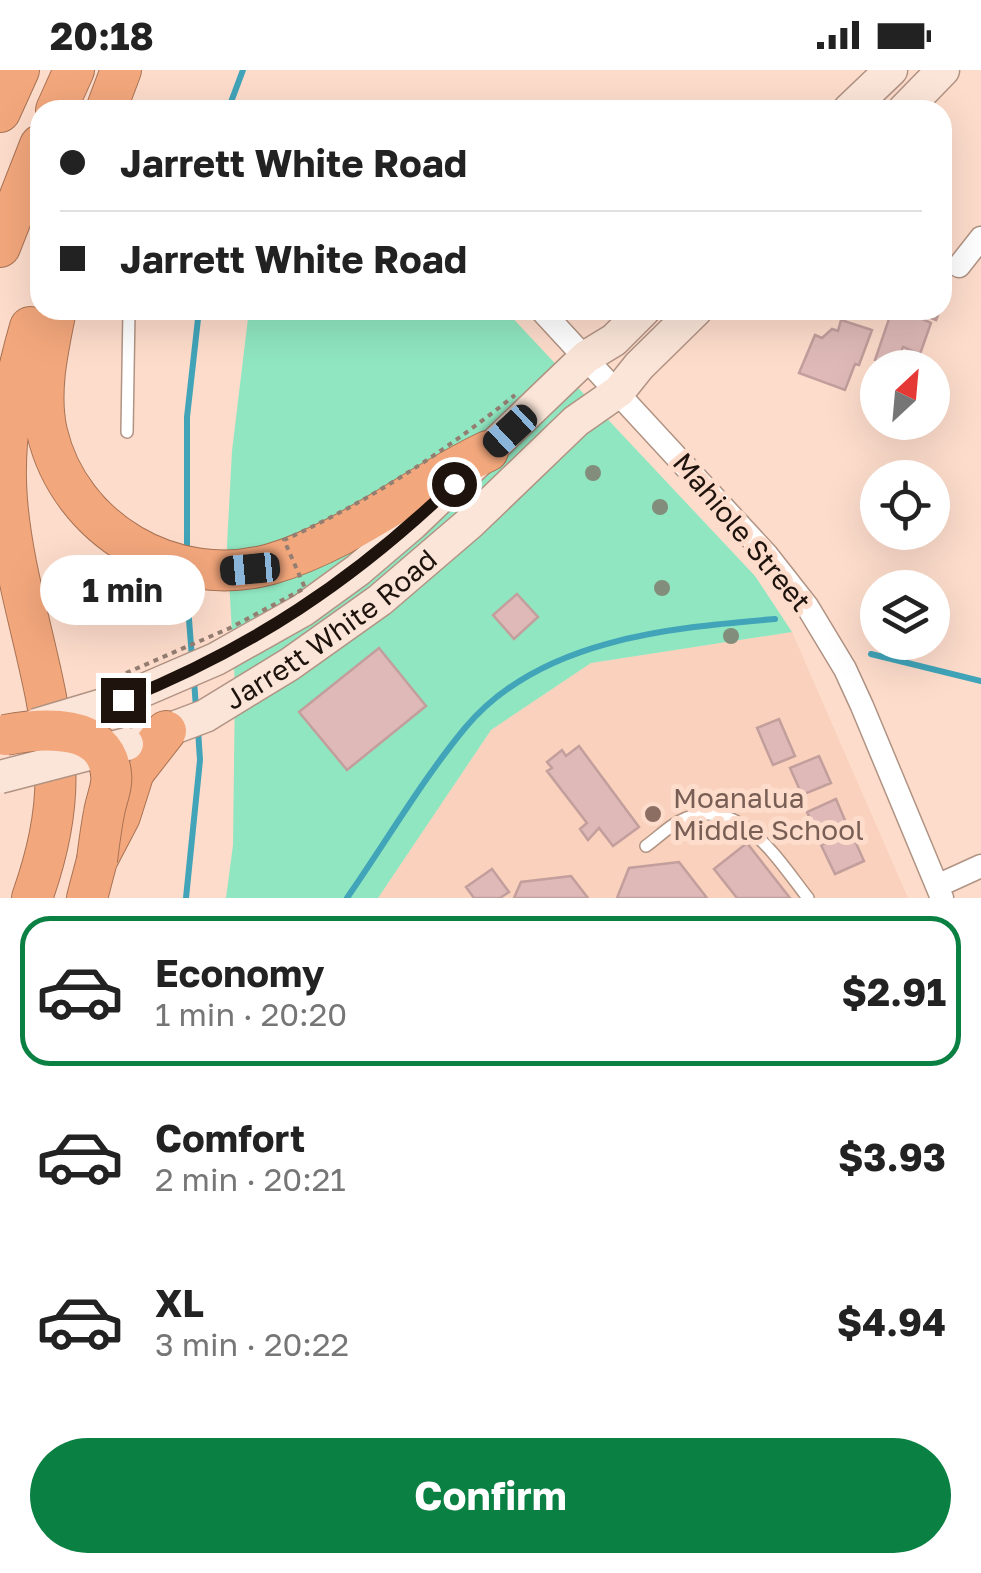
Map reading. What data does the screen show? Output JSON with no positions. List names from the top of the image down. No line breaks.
{"streets":{"street":["Mahiole Street","Jarrett White Road"]},"crossings":[["Mahiole Street","Jarrett White Road"]],"places":["Moanalua Middle School"],"north":"top right","page":{"status":"20:18","banner":["Jarrett White Road","Jarrett White Road"],"bubble":"1 min","list":[{"name":"Economy","note":"1 min · 20:20","value":"$2.91"},{"name":"Comfort","note":"2 min · 20:21","value":"$3.93"},{"name":"XL","note":"3 min · 20:22","value":"$4.94"}],"buttons":"Confirm"}}
